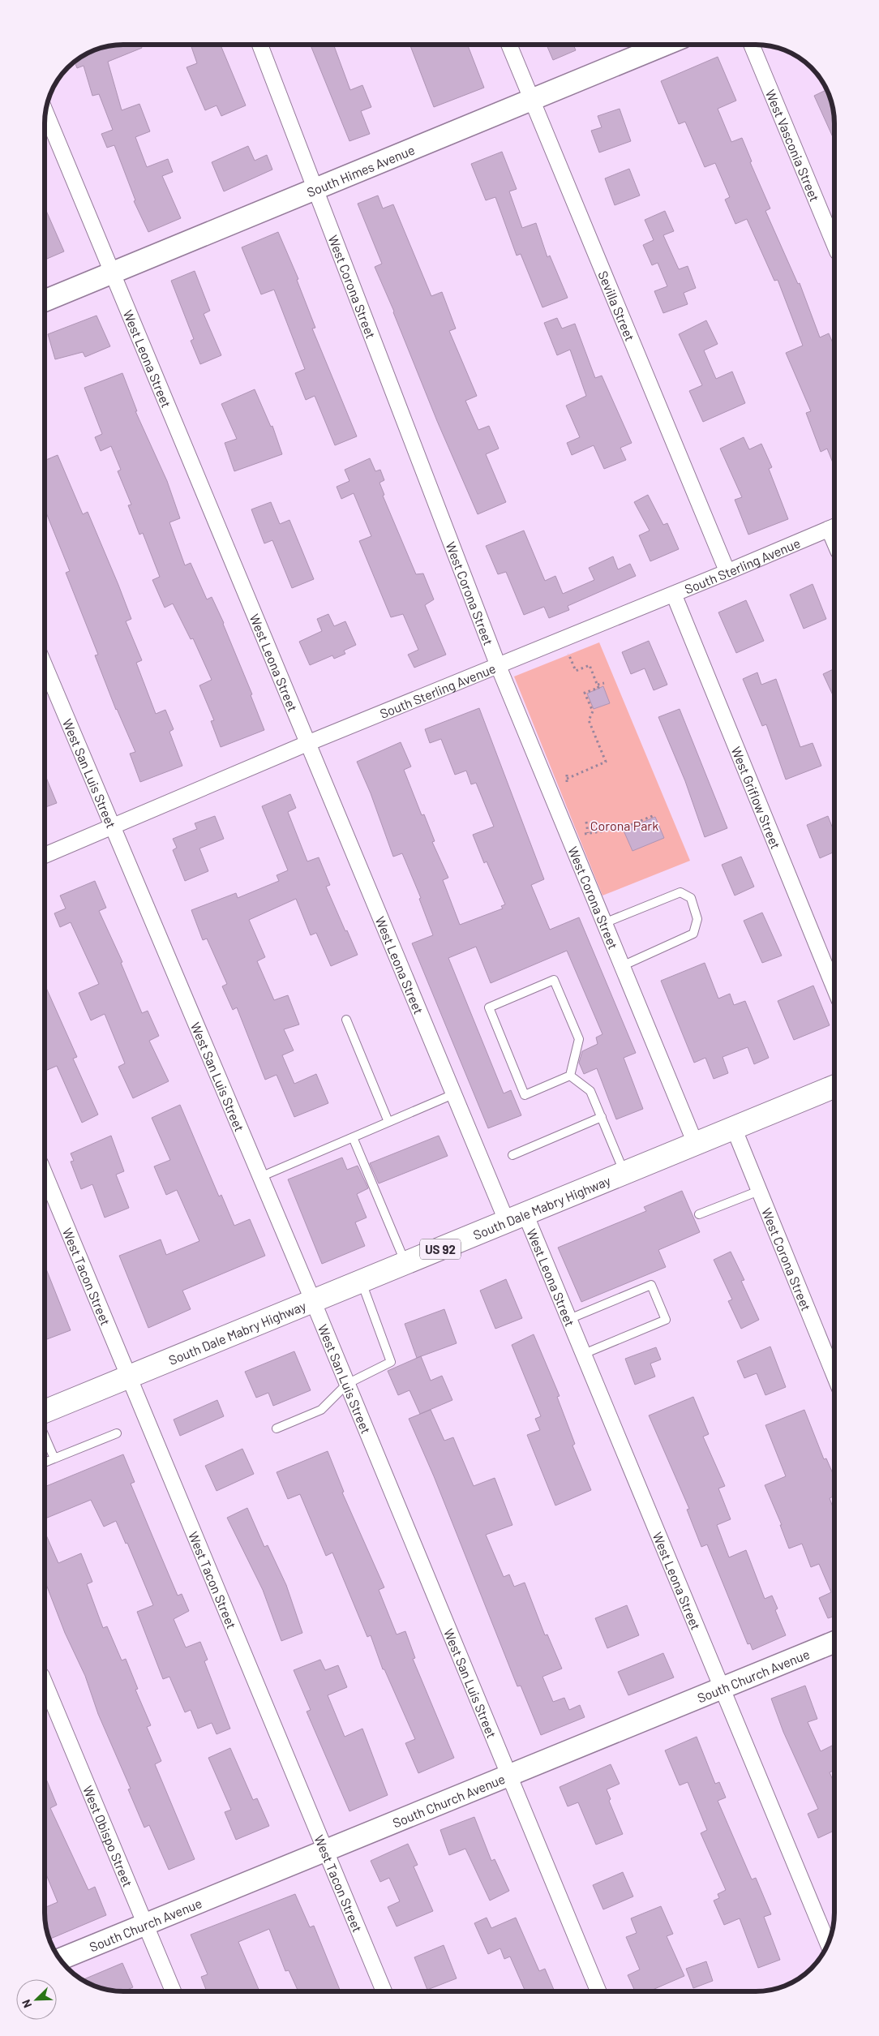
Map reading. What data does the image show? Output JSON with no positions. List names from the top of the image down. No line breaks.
{"streets":{"main road":["South Dale Mabry Highway","US 92"],"street":["West Vasconia Street","South Himes Avenue","West Corona Street","Sevilla Street","West Leona Street","South Sterling Avenue","West San Luis Street","West Griflow Street","West Tacon Street","South Church Avenue","West Obispo Street"]},"crossings":[["South Himes Avenue","West Corona Street"],["South Himes Avenue","Sevilla Street"],["South Himes Avenue","West Leona Street"],["West Corona Street","South Sterling Avenue"],["West Corona Street","South Dale Mabry Highway"],["Sevilla Street","South Sterling Avenue"],["West Leona Street","South Sterling Avenue"],["West Leona Street","South Dale Mabry Highway"],["West Leona Street","South Church Avenue"],["South Sterling Avenue","West San Luis Street"],["South Sterling Avenue","West Griflow Street"],["West San Luis Street","South Dale Mabry Highway"],["West San Luis Street","South Church Avenue"],["South Dale Mabry Highway","West Tacon Street"],["West Tacon Street","South Church Avenue"],["South Church Avenue","West Obispo Street"]],"parks":["Corona Park"],"north":"bottom left"}
